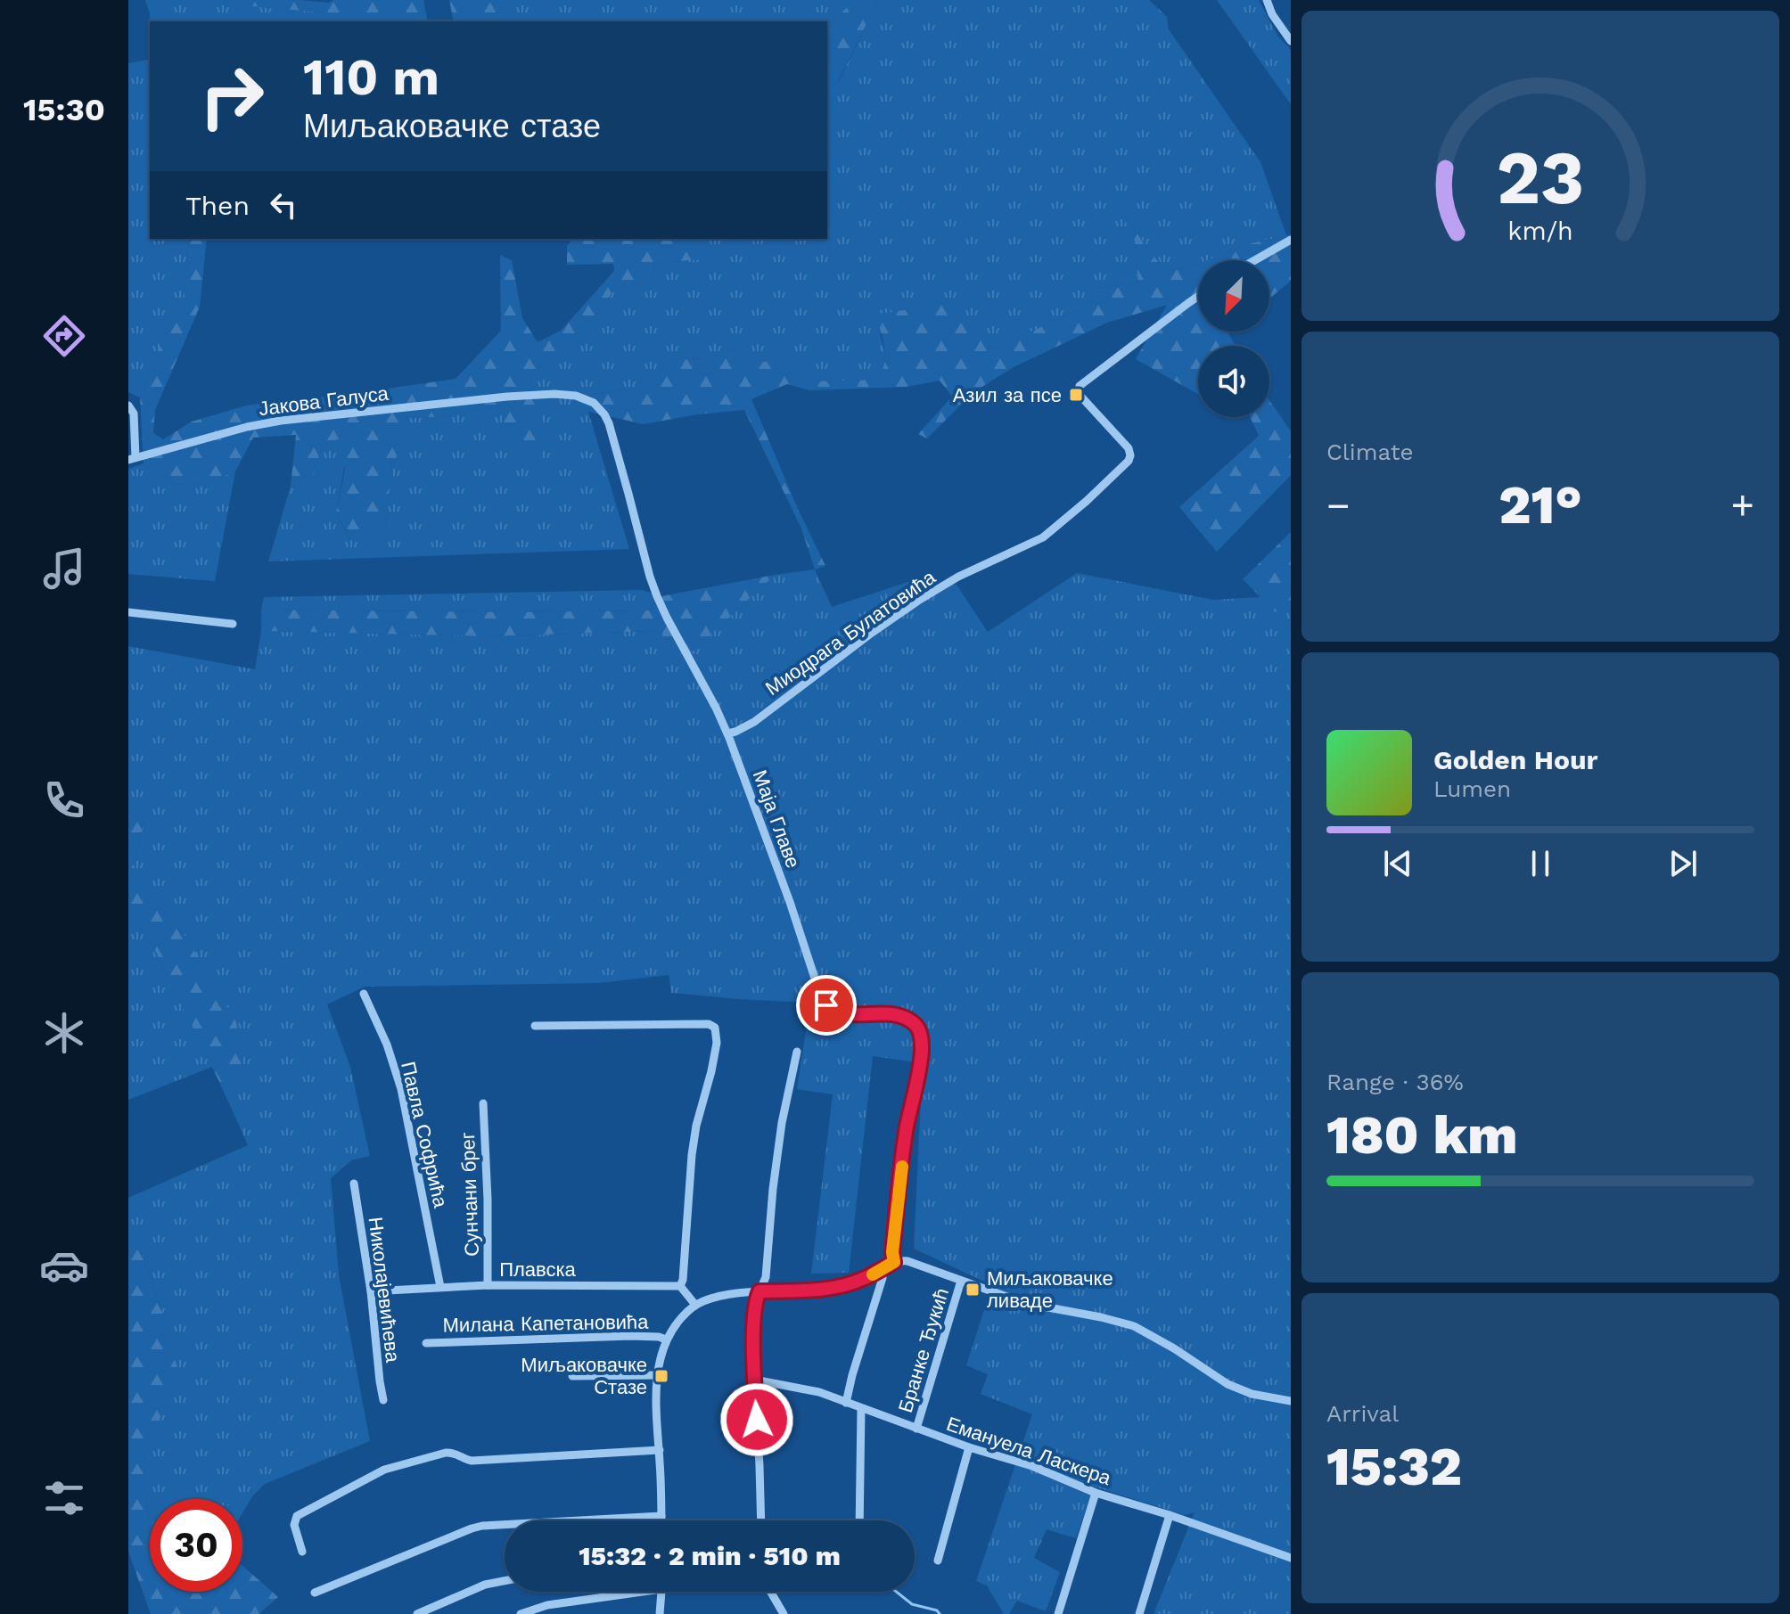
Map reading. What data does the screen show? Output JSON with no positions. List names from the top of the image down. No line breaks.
{"streets":{"street":["Јакова Галуса","Миодрага Булатовића","Маја Главе","Павла Софрића","Сунчани брег","Плавска","Николајевићева","Милана Капетановића","Бранке Ђукић","Емануела Ласкера"]},"crossings":[["Јакова Галуса","Маја Главе"],["Миодрага Булатовића","Маја Главе"],["Павла Софрића","Плавска"],["Сунчани брег","Плавска"],["Плавска","Николајевићева"],["Бранке Ђукић","Емануела Ласкера"]],"places":{"transit":["Азил за псе","Миљаковачке ливаде","Миљаковачке Стазе"]},"north":"bottom left","page":{"tabs":"15:30","turn":["110 m","Миљаковачке стазе"],"then":"Then","tile":["Climate",["Range · 36%","180 km"],["Arrival","15:32"]],"heat":["−","21°","+"],"song":["Golden Hour","Lumen"],"limit":"30","trip":"15:32 · 2 min · 510 m","gauge":["23","km/h"]}}
